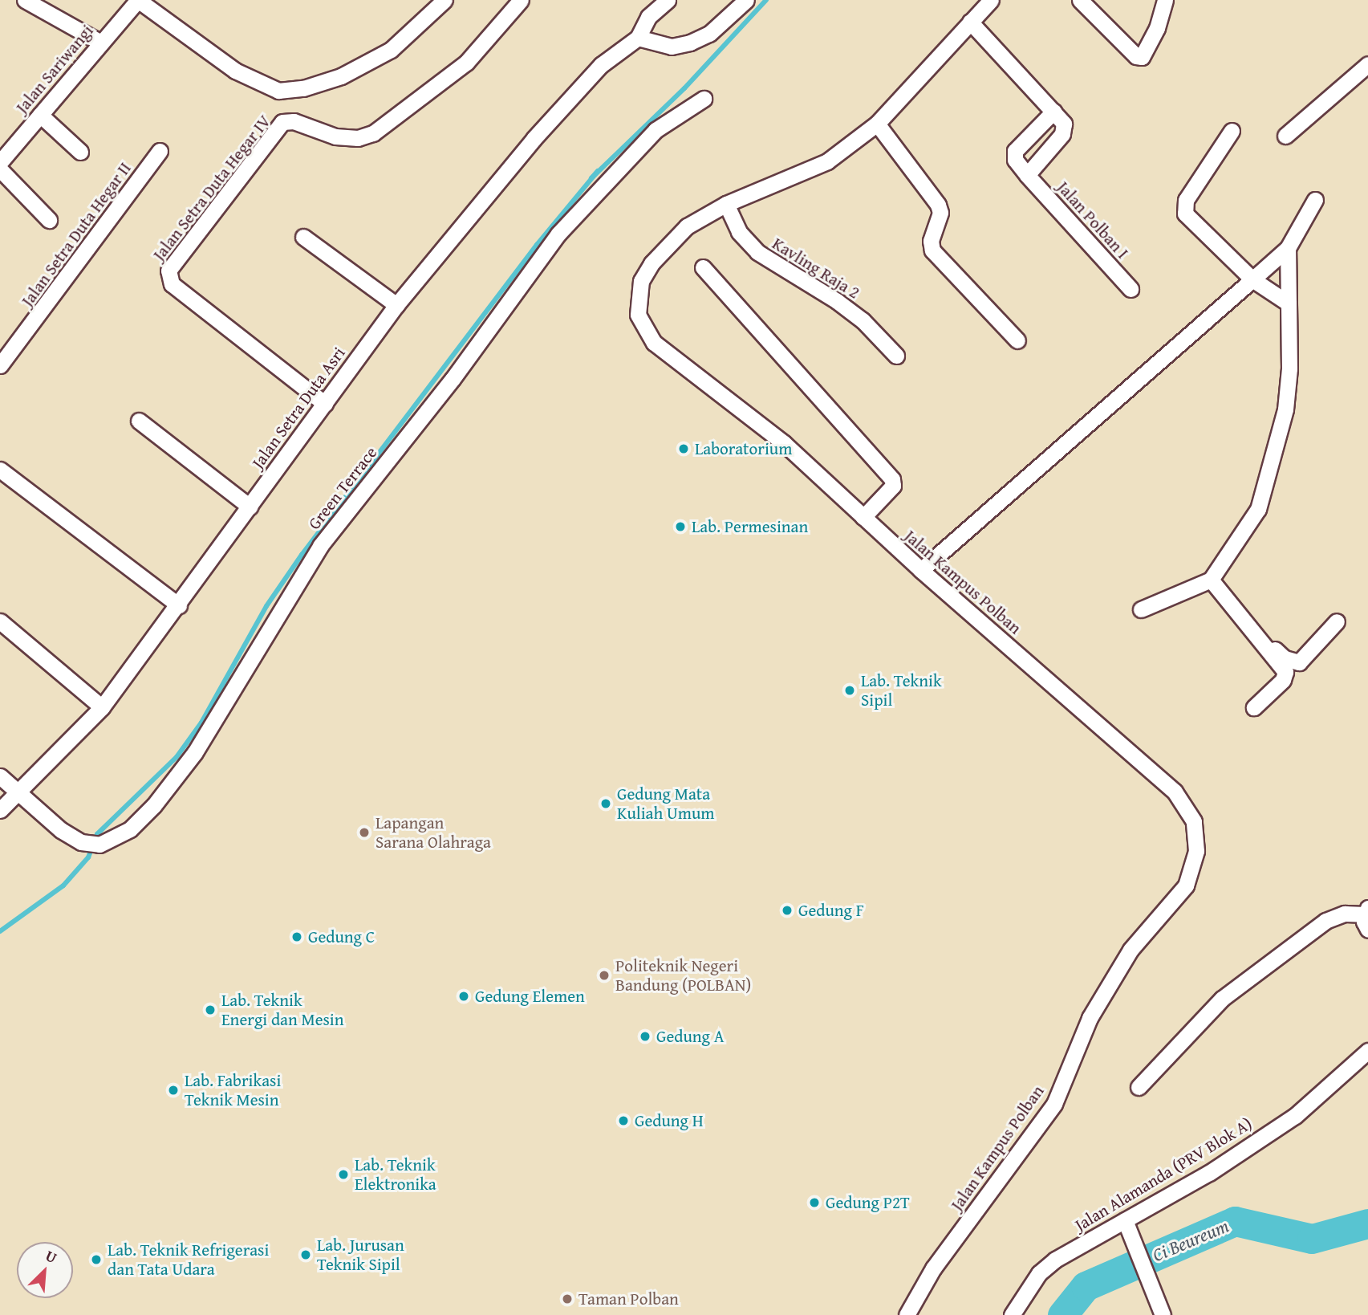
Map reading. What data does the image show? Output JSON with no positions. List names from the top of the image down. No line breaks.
{"streets":{"street":["Jalan Sariwangi","Jalan Setra Duta Hegar IV","Jalan Polban I","Jalan Setra Duta Hegar II","Kavling Raja 2","Jalan Setra Duta Asri","Green Terrace","Jalan Kampus Polban","Jalan Alamanda (PRV Blok A)"]},"crossings":[["Jalan Setra Duta Hegar IV","Jalan Setra Duta Asri"],["Kavling Raja 2","Jalan Kampus Polban"],["Jalan Setra Duta Asri","Green Terrace"]],"water":["Ci Beureum"],"places":["Laboratorium","Lab. Permesinan","Lab. Teknik Sipil","Gedung Mata Kuliah Umum","Lapangan Sarana Olahraga","Gedung F","Gedung C","Politeknik Negeri Bandung (POLBAN)","Gedung Elemen","Lab. Teknik Energi dan Mesin","Gedung A","Lab. Fabrikasi Teknik Mesin","Gedung H","Lab. Teknik Elektronika","Gedung P2T","Lab. Jurusan Teknik Sipil","Lab. Teknik Refrigerasi dan Tata Udara","Taman Polban"],"north":"top right"}
